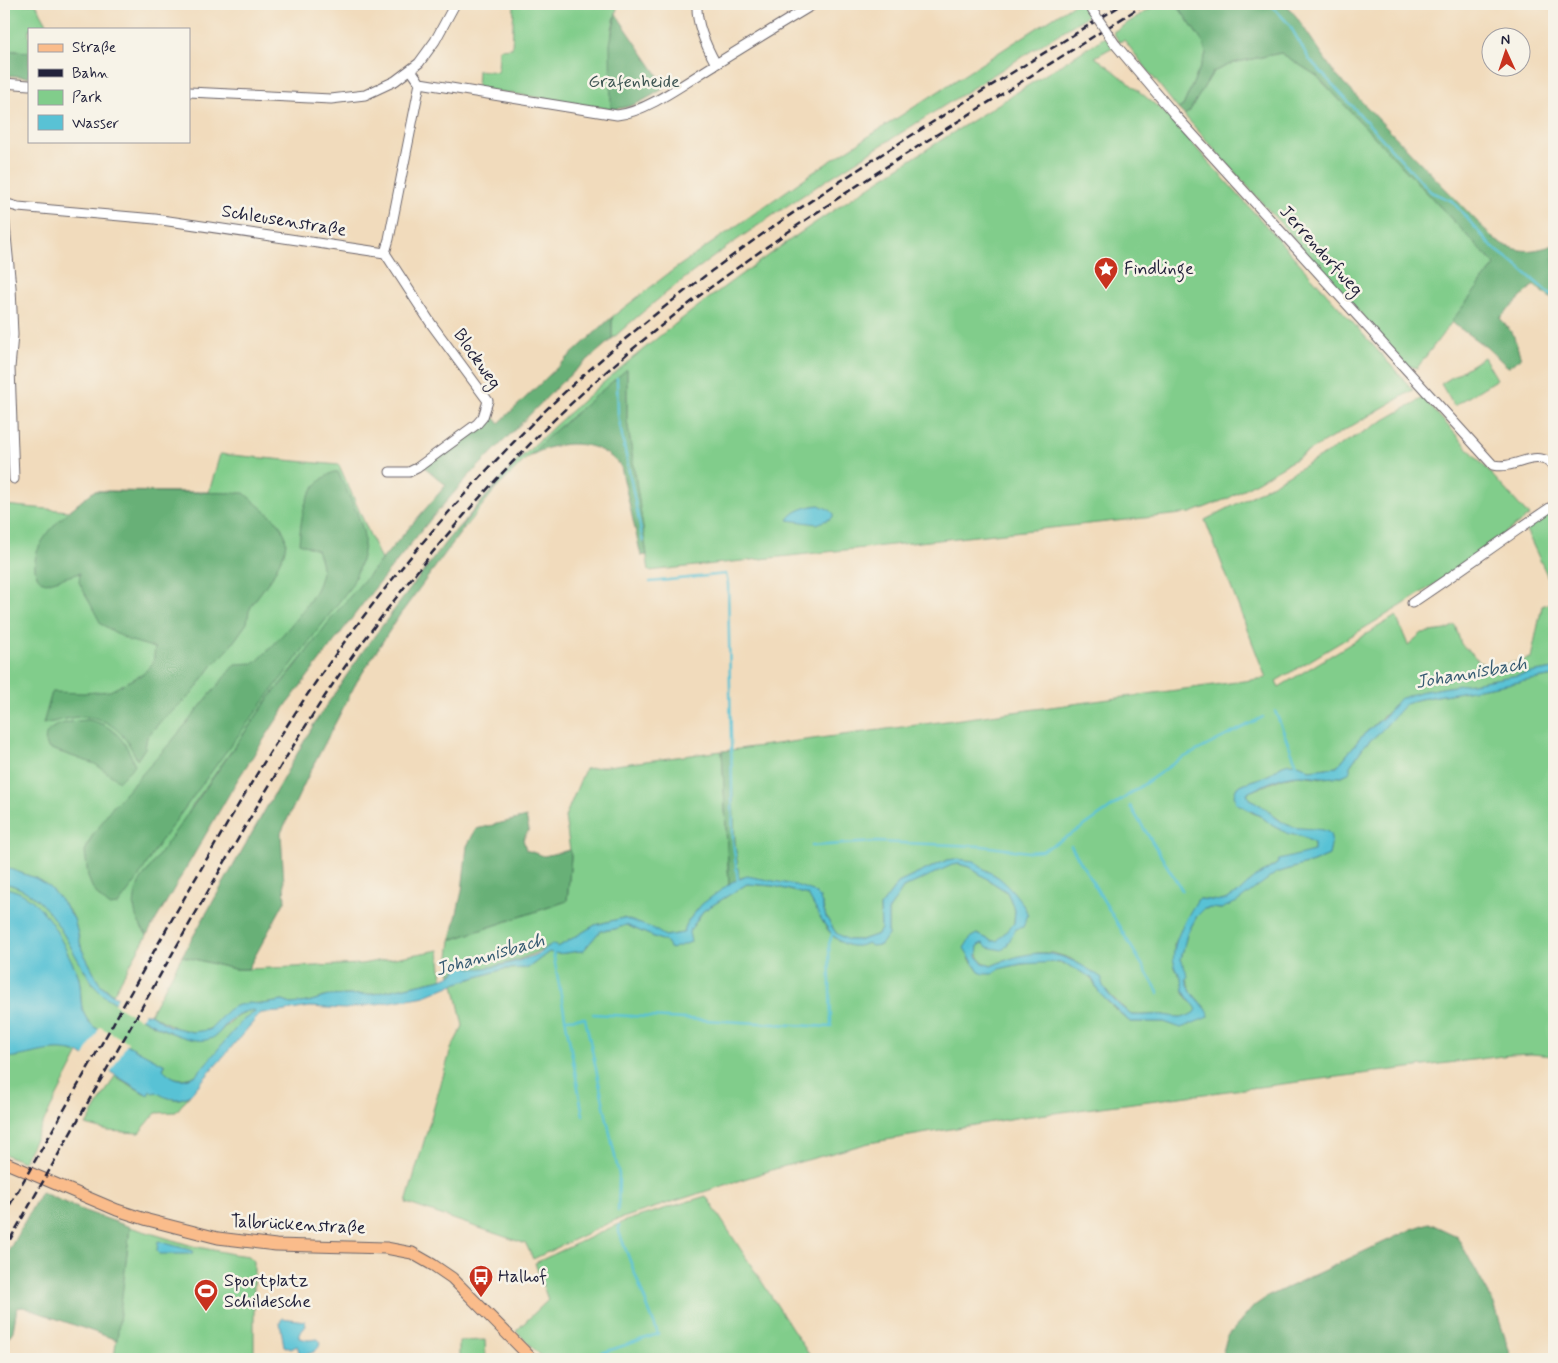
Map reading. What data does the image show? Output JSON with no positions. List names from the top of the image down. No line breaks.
{"streets":{"main road":["Talbrückenstraße"],"street":["Schleusenstraße","Jerrendorfweg","Blockweg"]},"crossings":[["Schleusenstraße","Blockweg"]],"water":["Johannisbach"],"parks":["Grafenheide"],"places":{"place":["Findlinge"],"bus stop":["Halhof"],"sports":["Sportplatz Schildesche"]},"legend":["Straße","Bahn","Park","Wasser"],"north":"top"}
